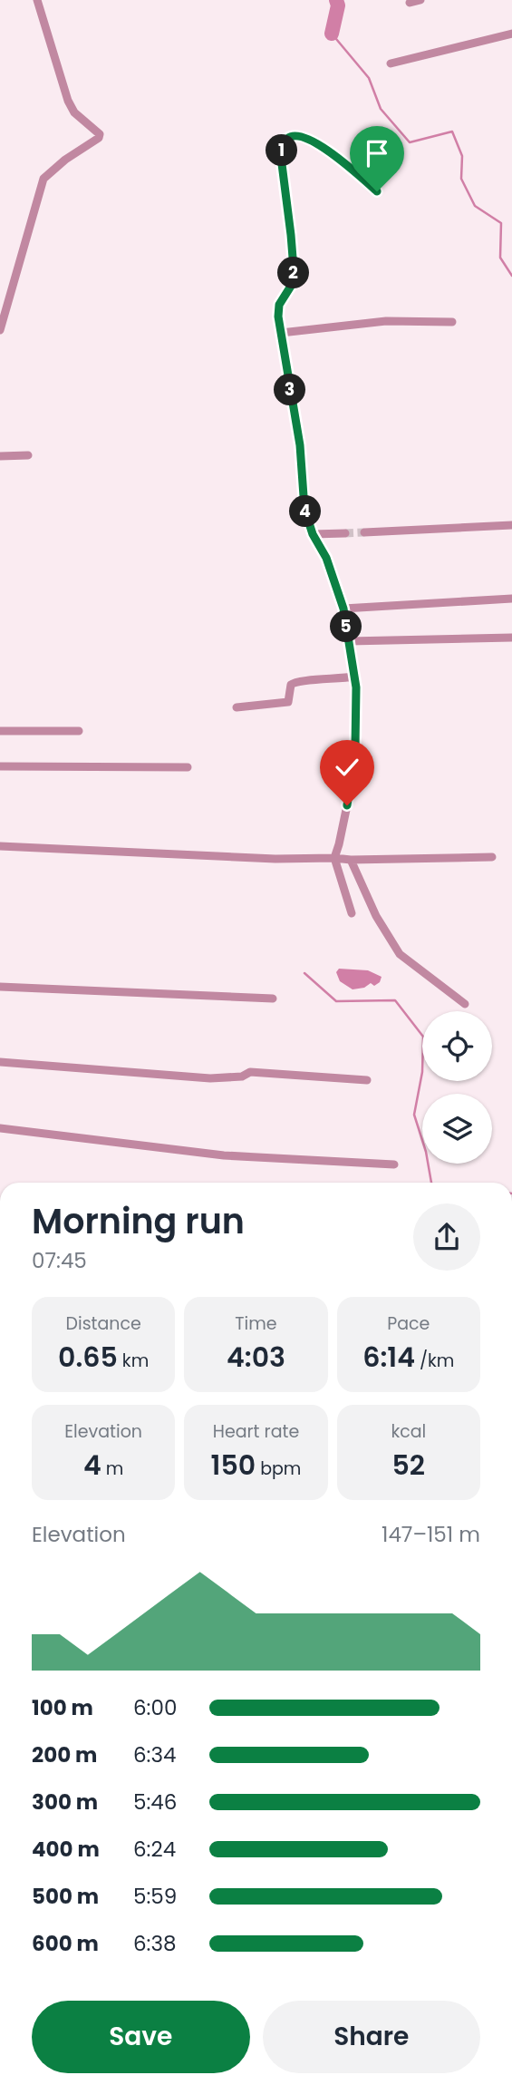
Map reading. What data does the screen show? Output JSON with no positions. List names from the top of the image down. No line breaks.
{"page":{"pins":["1","2","3","4","5"],"heading":["Morning run","07:45"],"stats":[["Distance","0.65 km"],["Time","4:03"],["Pace","6:14 /km"],["Elevation","4 m"],["Heart rate","150 bpm"],["kcal","52"]],"chart":["Elevation","147–151 m"],"list":[{"name":"100 m","note":"6:00"},{"name":"200 m","note":"6:34"},{"name":"300 m","note":"5:46"},{"name":"400 m","note":"6:24"},{"name":"500 m","note":"5:59"},{"name":"600 m","note":"6:38"}],"buttons":["Save","Share"]}}
